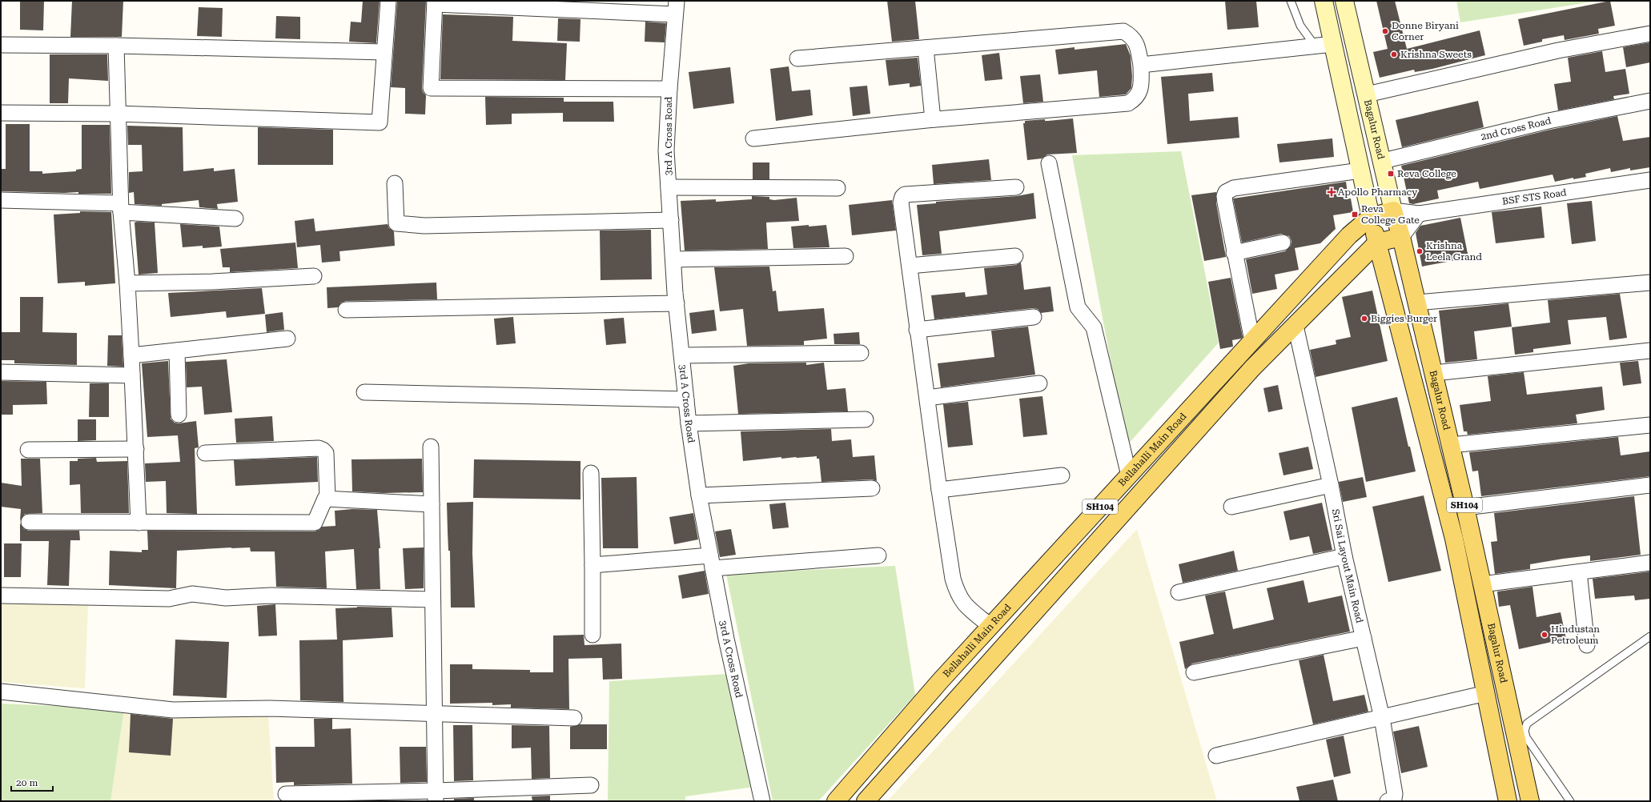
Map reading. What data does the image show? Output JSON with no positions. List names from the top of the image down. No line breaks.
{"streets":{"main road":["Bagalur Road","Bellahalli Main Road","SH104"],"street":["2nd Cross Road","3rd A Cross Road","BSF STS Road","Sri Sai Layout Main Road"]},"crossings":[["2nd Cross Road","Bagalur Road"],["Bagalur Road","BSF STS Road"],["Bagalur Road","Bellahalli Main Road"],["Bagalur Road","SH104"],["BSF STS Road","SH104"],["Bellahalli Main Road","SH104"],["Bellahalli Main Road","Sri Sai Layout Main Road"]],"places":{"other":["Donne Biryani Corner","Krishna Sweets","Krishna Leela Grand","Biggies Burger","Hindustan Petroleum"],"transit":["Reva College","Reva College Gate"],"health":["Apollo Pharmacy"]},"scale_bar":"20 m"}
